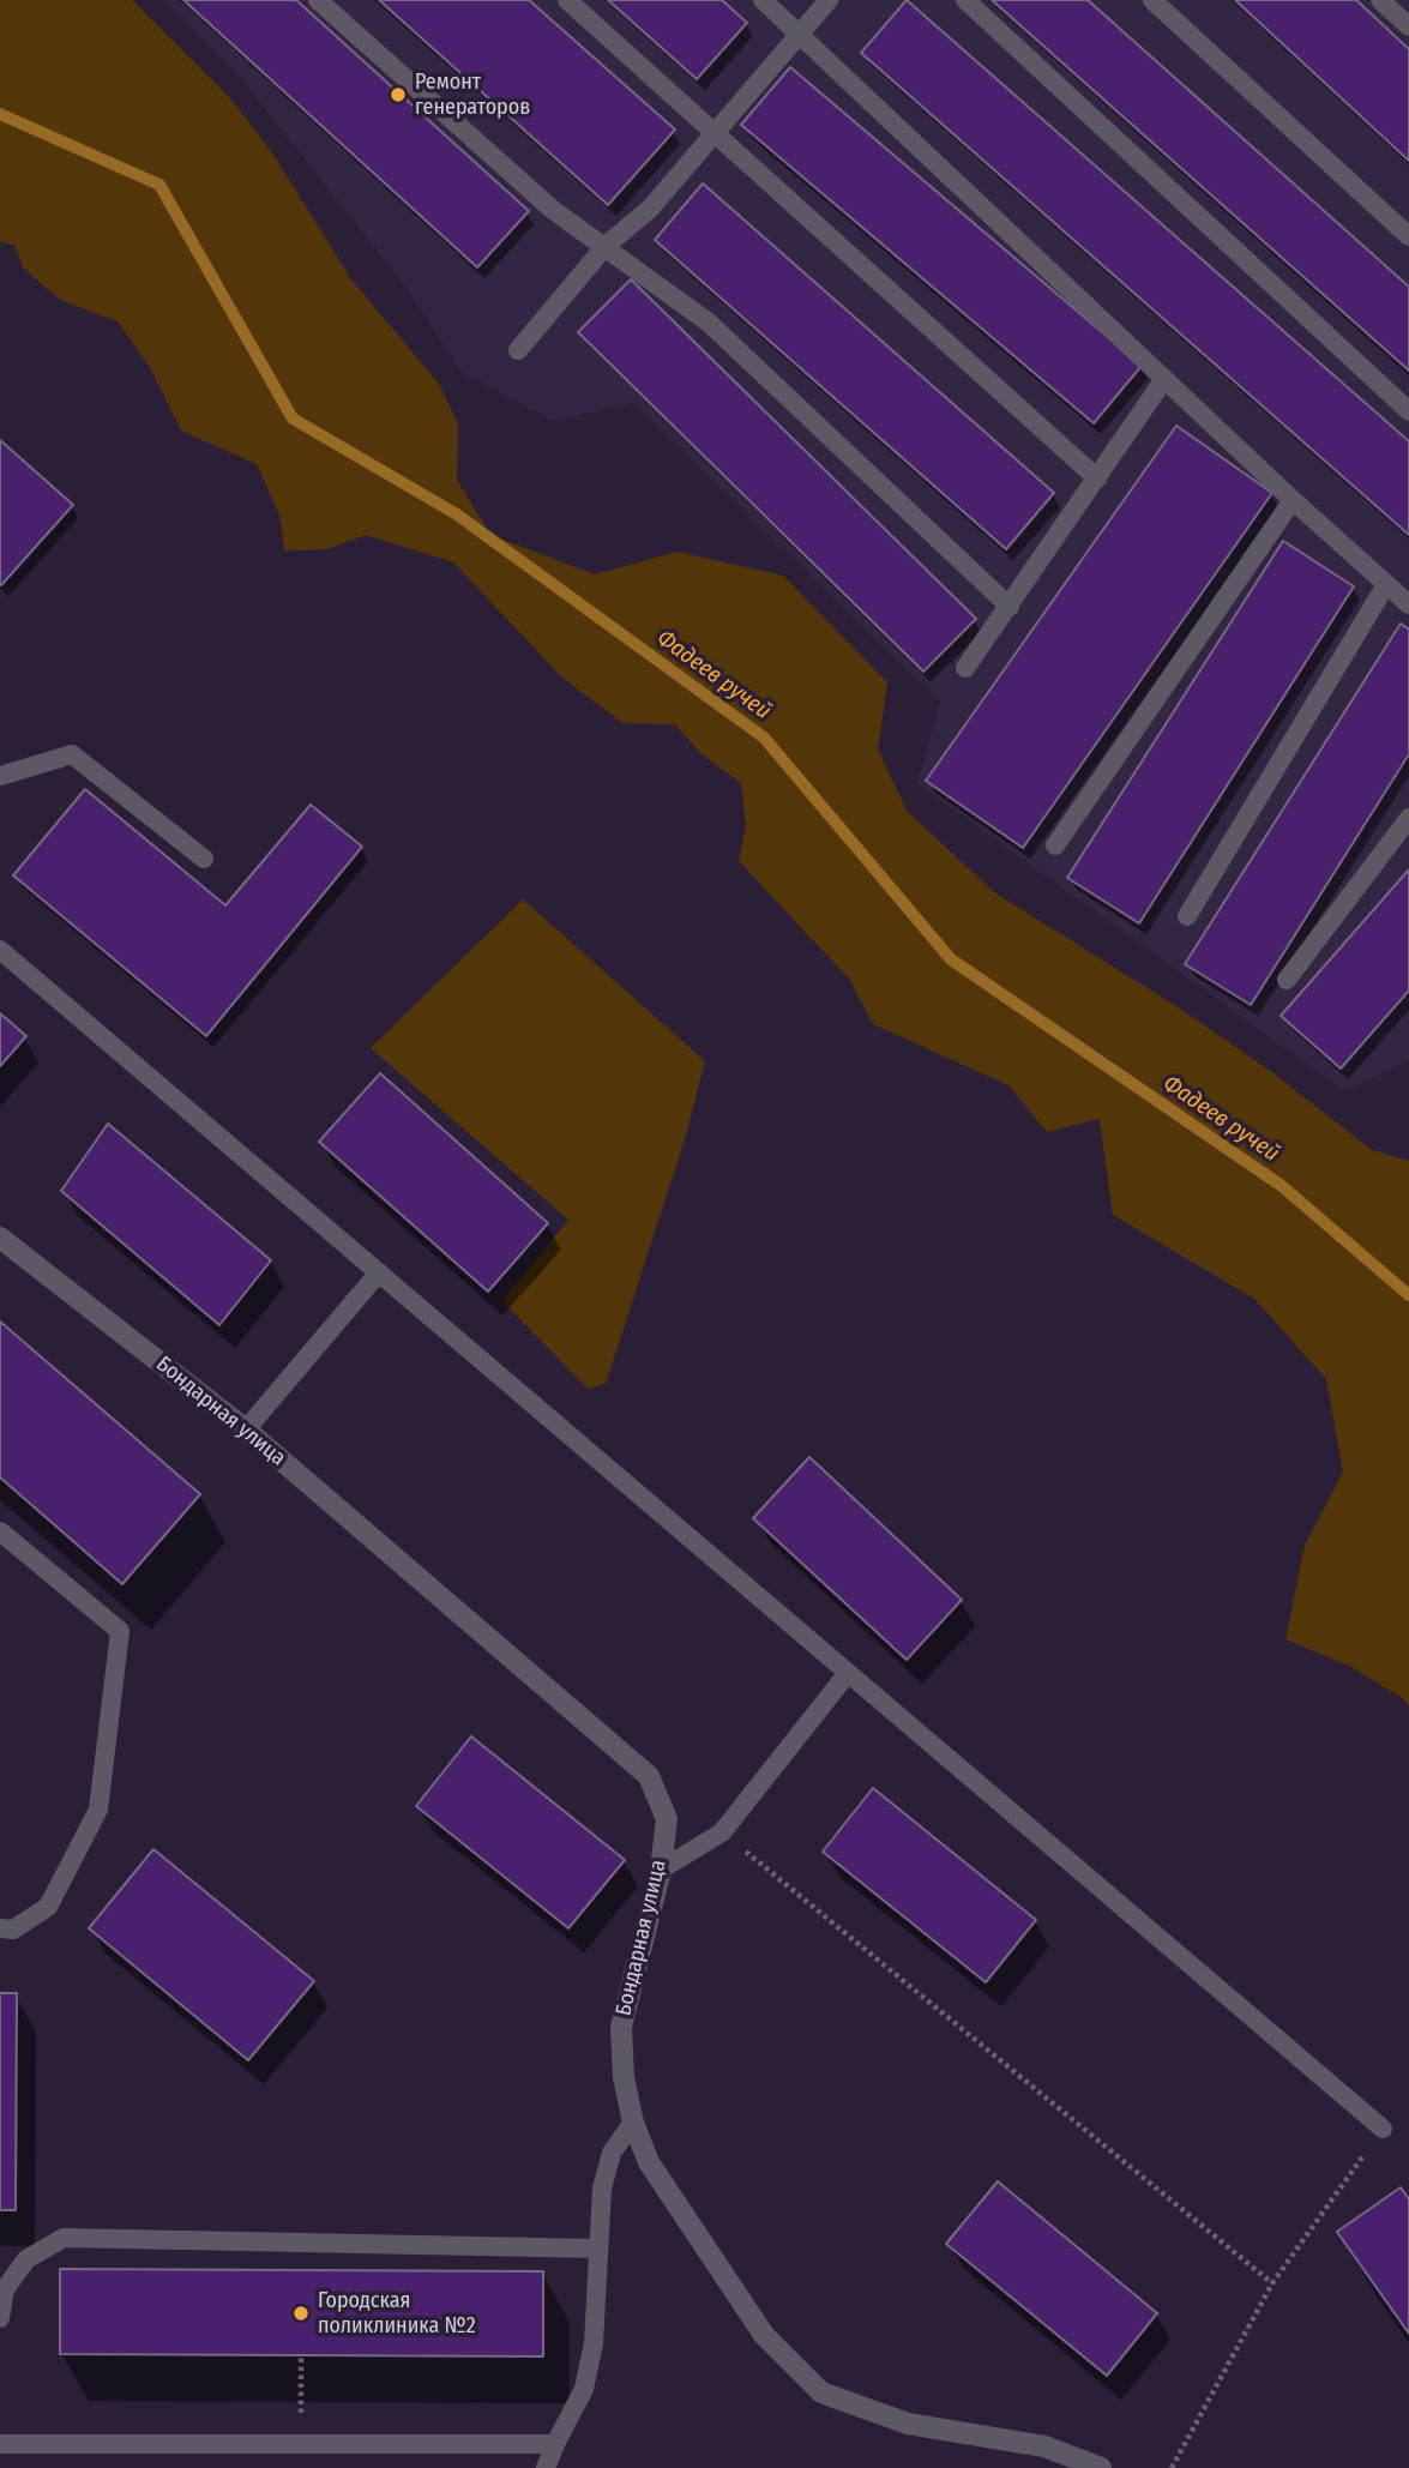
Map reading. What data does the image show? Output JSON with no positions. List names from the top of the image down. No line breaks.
{"streets":{"street":["Бондарная улица"]},"water":["Фадеев ручей"],"places":["Ремонт генераторов","Городская поликлиника №2"]}
